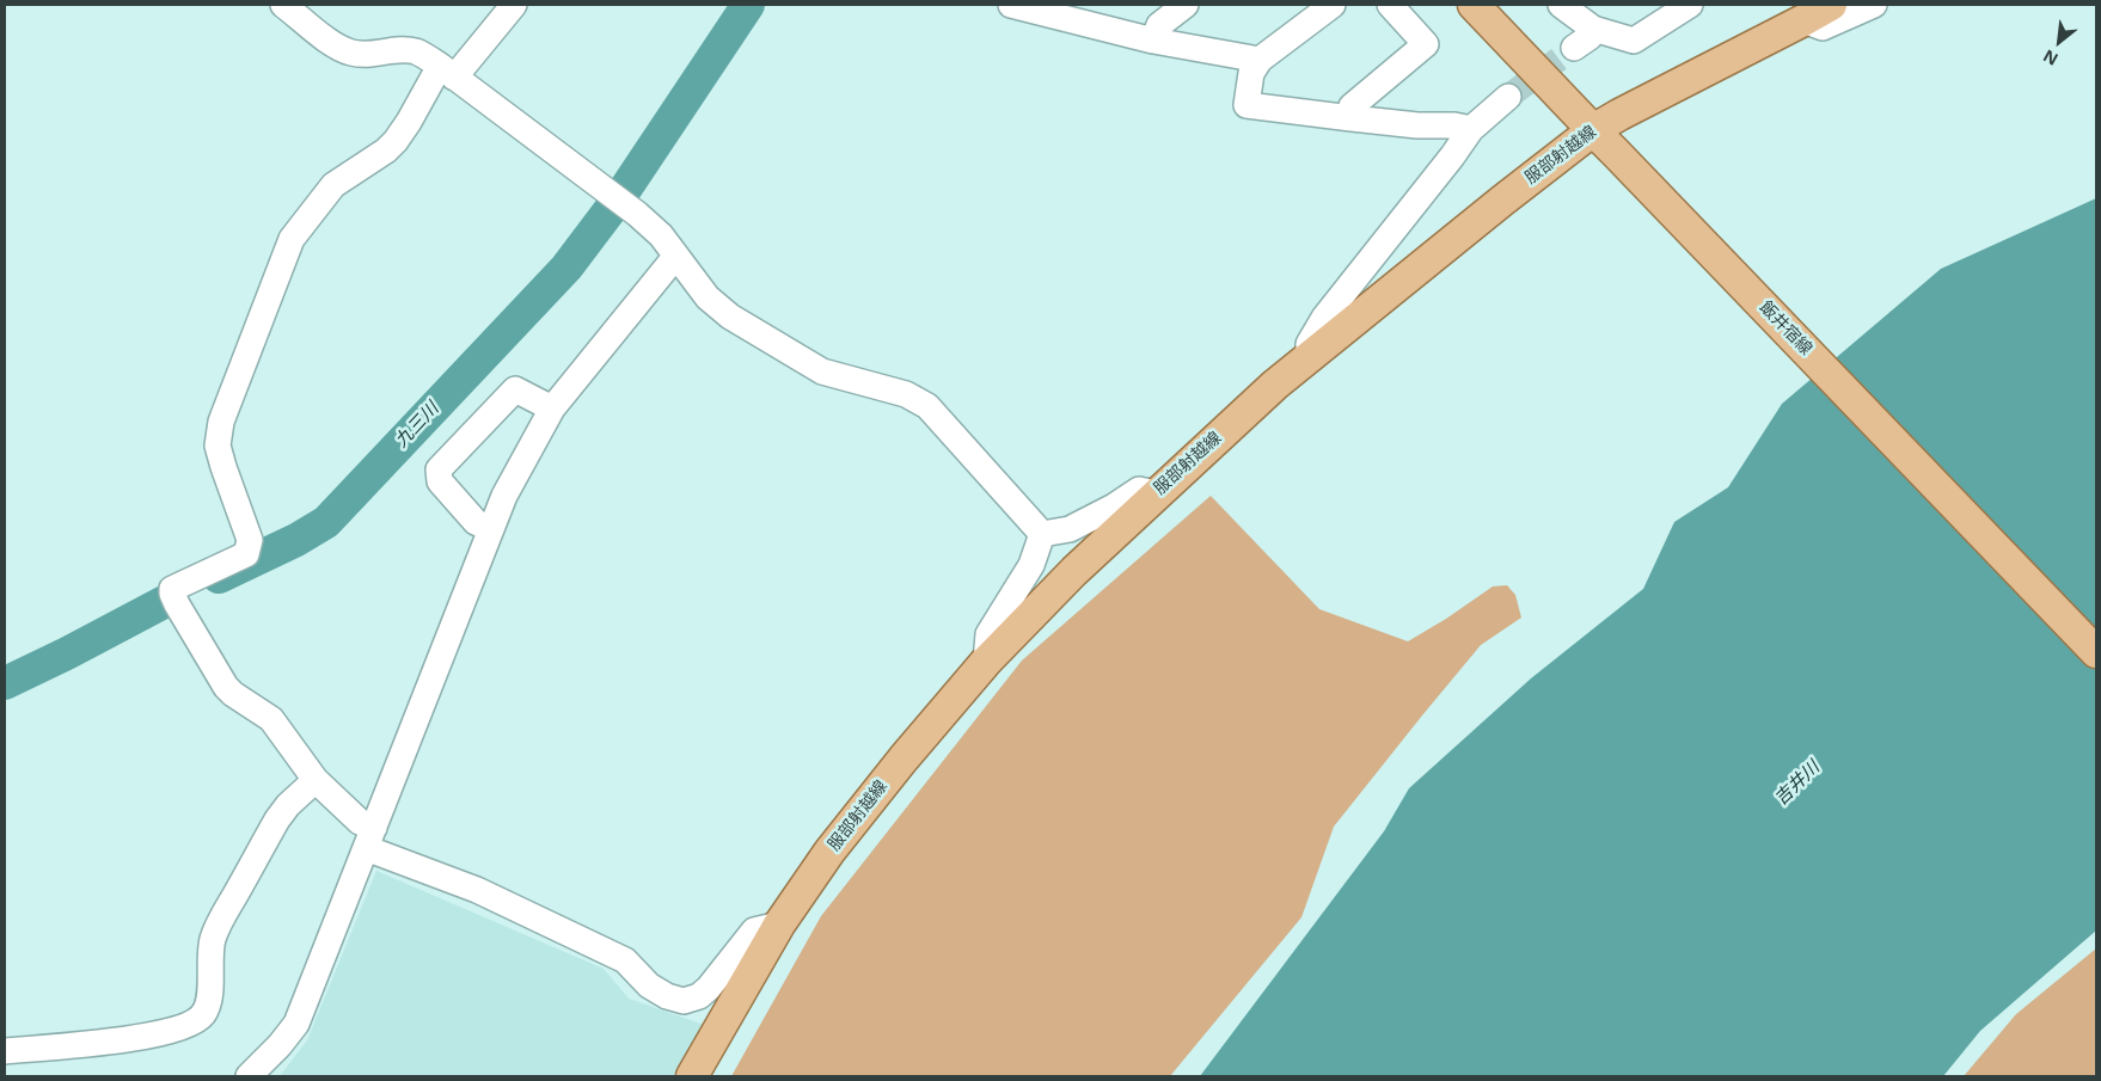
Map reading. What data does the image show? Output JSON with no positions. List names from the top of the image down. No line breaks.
{"streets":{"main road":["服部射越線","飯井宿線"]},"crossings":[["服部射越線","飯井宿線"]],"water":["九三川","吉井川"],"north":"bottom left"}
